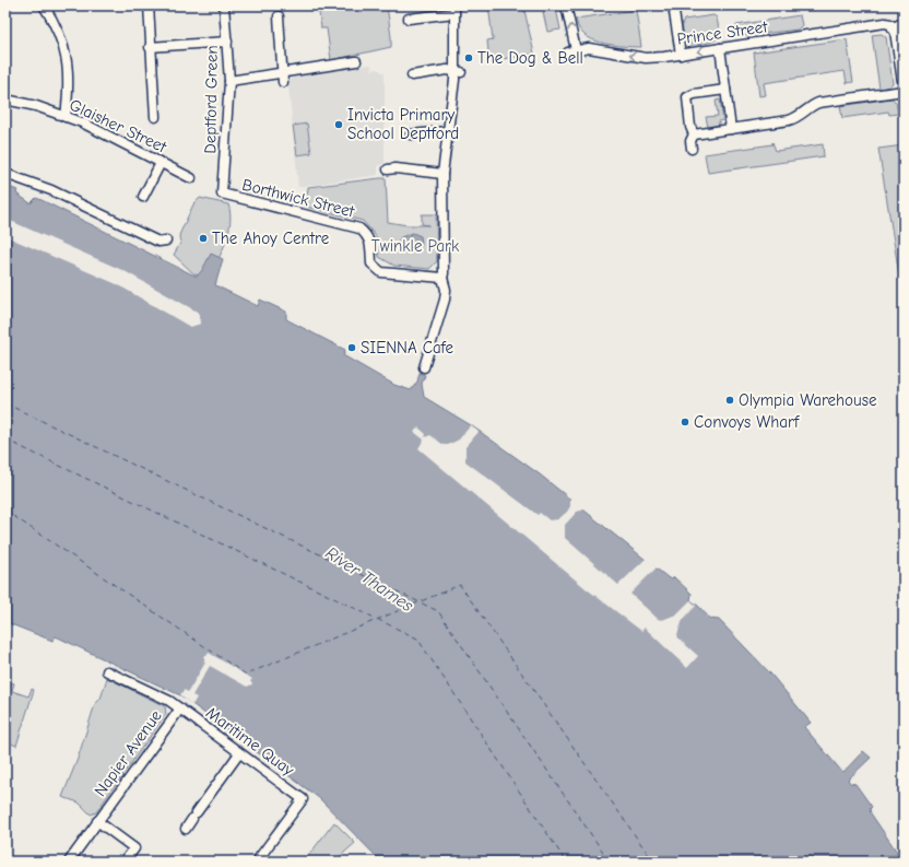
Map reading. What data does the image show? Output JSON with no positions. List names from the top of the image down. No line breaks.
{"streets":{"street":["Prince Street","Deptford Green","Glaisher Street","Borthwick Street","Maritime Quay","Napier Avenue"]},"crossings":[["Deptford Green","Borthwick Street"],["Maritime Quay","Napier Avenue"]],"one_way":["Prince Street"],"water":["River Thames"],"parks":["Twinkle Park"],"places":["The Dog & Bell","Invicta Primary School Deptford","The Ahoy Centre","SIENNA Cafe","Olympia Warehouse","Convoys Wharf"]}
